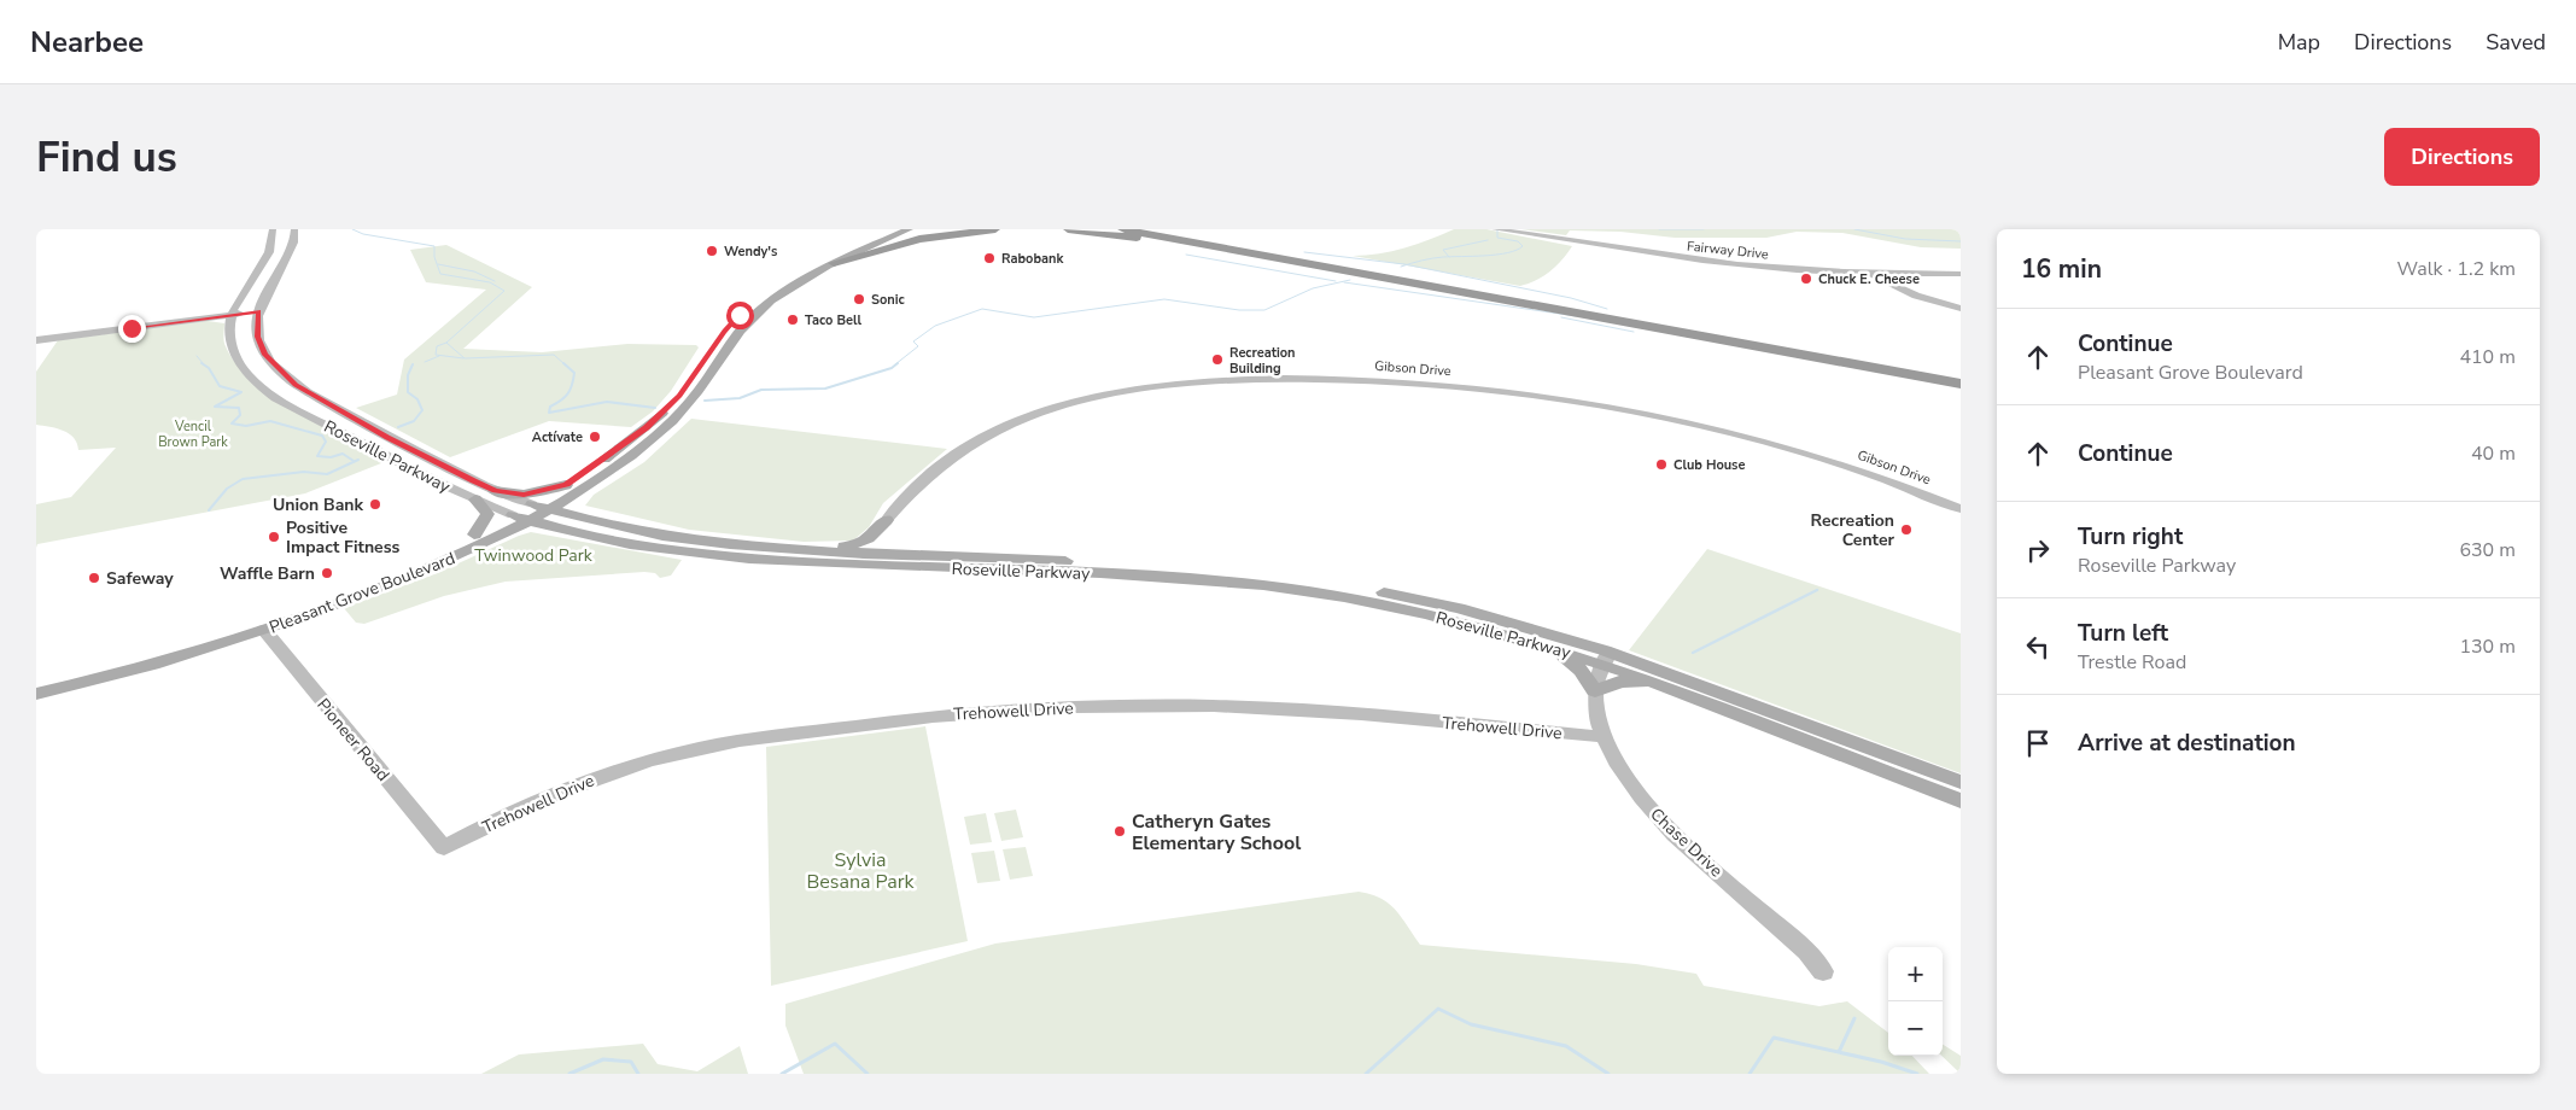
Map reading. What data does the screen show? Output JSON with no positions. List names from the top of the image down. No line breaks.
{"streets":{"main road":["Fairway Drive","Roseville Parkway","Pleasant Grove Boulevard","Trehowell Drive","Pioneer Road","Chase Drive"],"street":["Gibson Drive"]},"crossings":[["Roseville Parkway","Pleasant Grove Boulevard"],["Roseville Parkway","Chase Drive"],["Pleasant Grove Boulevard","Pioneer Road"],["Trehowell Drive","Pioneer Road"],["Trehowell Drive","Chase Drive"]],"parks":["Vencil Brown Park","Twinwood Park","Sylvia Besana Park"],"places":["Wendy's","Rabobank","Chuck E. Cheese","Sonic","Taco Bell","Recreation Building","Actívate","Club House","Union Bank","Recreation Center","Positive Impact Fitness","Waffle Barn","Safeway","Catheryn Gates Elementary School"],"page":{"header":"Nearbee","nav":["Map","Directions","Saved"],"buttons":"Directions","title":"Find us","heading":["16 min","Walk · 1.2 km"],"list":[["Continue","Pleasant Grove Boulevard","410 m"],["Continue","40 m"],["Turn right","Roseville Parkway","630 m"],["Turn left","Trestle Road","130 m"],"Arrive at destination"],"map_buttons":["+","−"]}}
